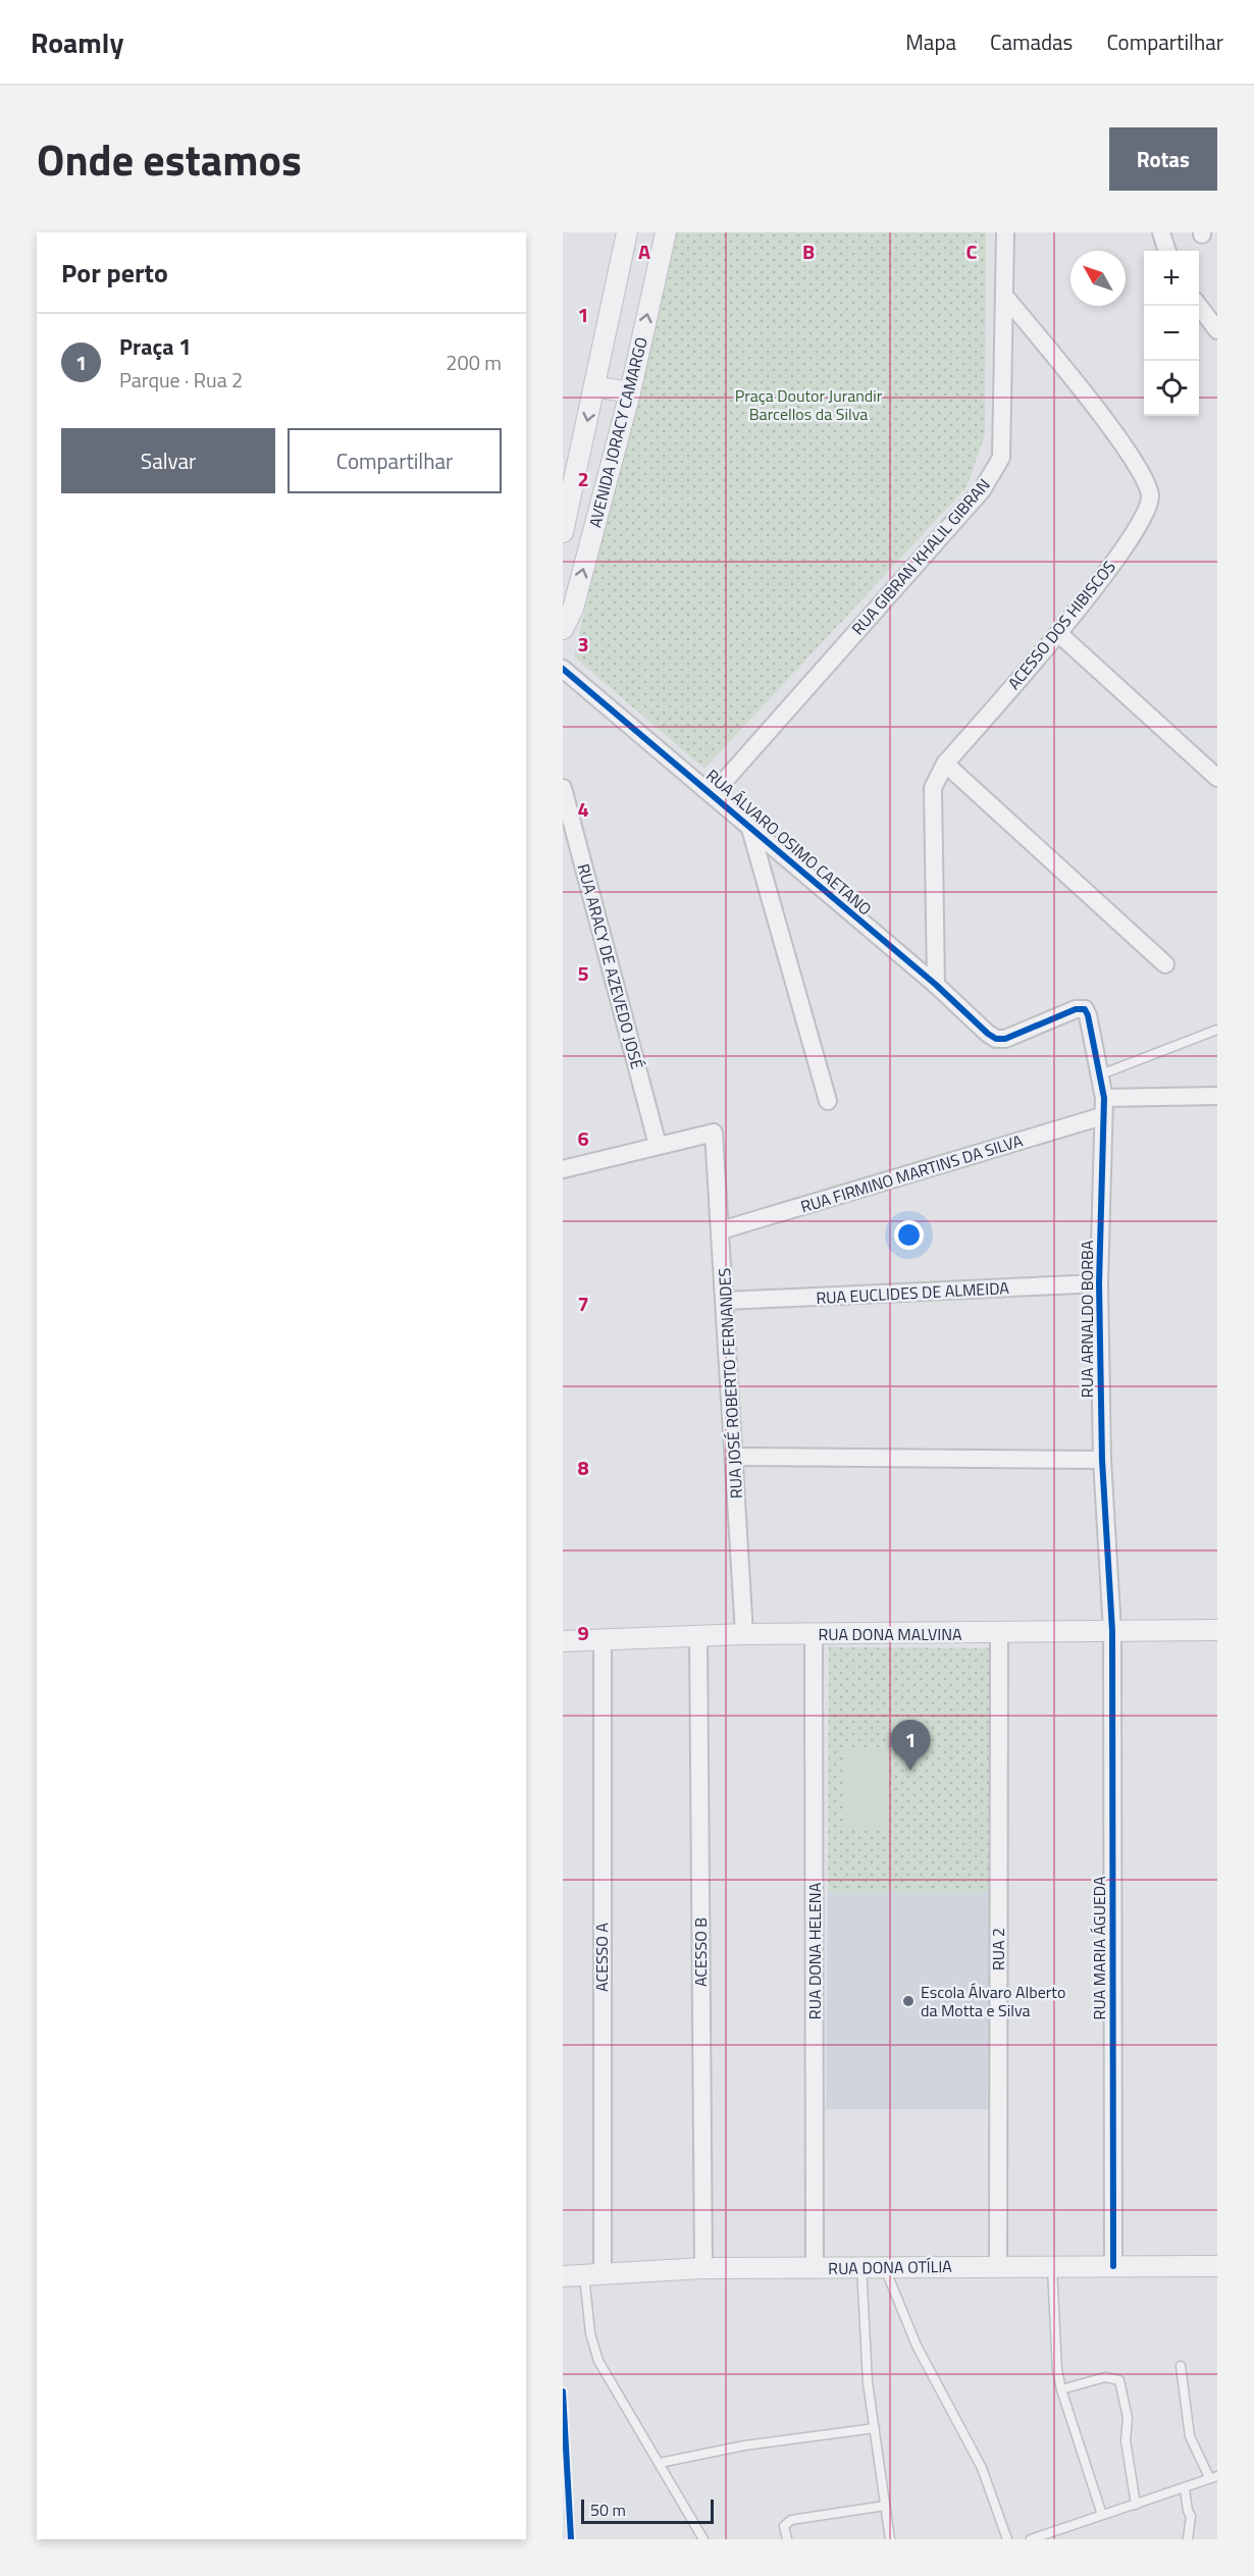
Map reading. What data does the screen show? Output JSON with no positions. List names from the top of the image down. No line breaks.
{"streets":{"street":["AVENIDA JORACY CAMARGO","RUA GIBRAN KHALIL GIBRAN","ACESSO DOS HIBISCOS","RUA ÁLVARO OSIMO CAETANO","RUA ARACY DE AZEVEDO JOSÉ","RUA FIRMINO MARTINS DA SILVA","RUA EUCLIDES DE ALMEIDA","RUA ARNALDO BORBA","RUA JOSÉ ROBERTO FERNANDES","RUA DONA MALVINA","RUA MARIA ÁGUEDA","RUA 2","RUA DONA HELENA","ACESSO B","ACESSO A","RUA DONA OTÍLIA"]},"crossings":[["RUA GIBRAN KHALIL GIBRAN","ACESSO DOS HIBISCOS"],["RUA GIBRAN KHALIL GIBRAN","RUA ÁLVARO OSIMO CAETANO"],["ACESSO DOS HIBISCOS","RUA ÁLVARO OSIMO CAETANO"],["RUA ÁLVARO OSIMO CAETANO","RUA ARNALDO BORBA"],["RUA ARACY DE AZEVEDO JOSÉ","RUA JOSÉ ROBERTO FERNANDES"],["RUA FIRMINO MARTINS DA SILVA","RUA ARNALDO BORBA"],["RUA FIRMINO MARTINS DA SILVA","RUA JOSÉ ROBERTO FERNANDES"],["RUA EUCLIDES DE ALMEIDA","RUA ARNALDO BORBA"],["RUA EUCLIDES DE ALMEIDA","RUA JOSÉ ROBERTO FERNANDES"],["RUA ARNALDO BORBA","RUA DONA MALVINA"],["RUA ARNALDO BORBA","RUA MARIA ÁGUEDA"],["RUA JOSÉ ROBERTO FERNANDES","RUA DONA MALVINA"],["RUA DONA MALVINA","RUA MARIA ÁGUEDA"],["RUA DONA MALVINA","RUA 2"],["RUA DONA MALVINA","RUA DONA HELENA"],["RUA DONA MALVINA","ACESSO B"],["RUA DONA MALVINA","ACESSO A"],["RUA MARIA ÁGUEDA","RUA DONA OTÍLIA"],["RUA 2","RUA DONA OTÍLIA"],["RUA DONA HELENA","RUA DONA OTÍLIA"],["ACESSO B","RUA DONA OTÍLIA"],["ACESSO A","RUA DONA OTÍLIA"]],"parks":["Praça Doutor Jurandir Barcellos da Silva"],"places":["Escola Álvaro Alberto da Motta e Silva"],"scale_bar":"50 m","north":"top left","page":{"header":"Roamly","nav":["Mapa","Camadas","Compartilhar"],"title":"Onde estamos","buttons":["Rotas",["Salvar","Compartilhar"]],"heading":"Por perto","map_buttons":["+","−"],"list":[{"mark":"1","name":"Praça 1","note":"Parque · Rua 2","value":"200 m"}],"pins":"1","scale":"50 m"},"grid":{"columns":["A","B","C"],"rows":["1","2","3","4","5","6","7","8","9"]}}
